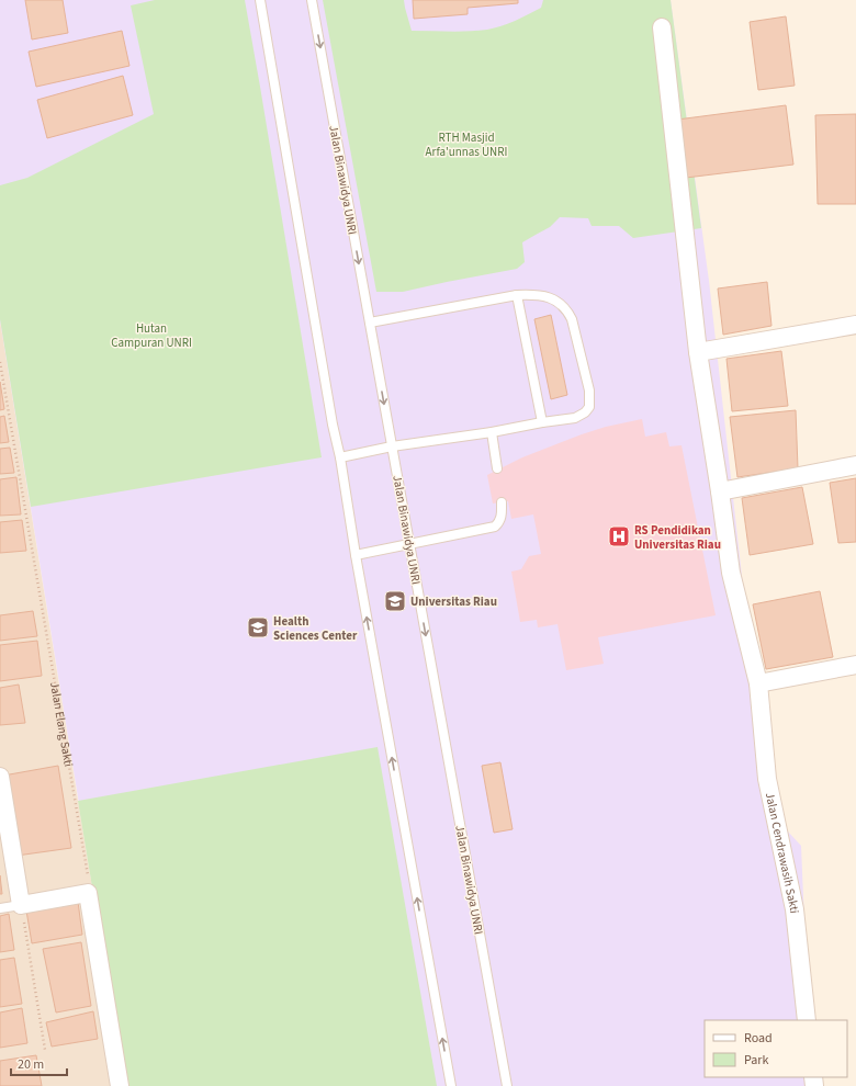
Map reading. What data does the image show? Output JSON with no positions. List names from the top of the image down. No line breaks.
{"streets":{"street":["Jalan Cendrawasih Sakti"],"lane":["Jalan Binawidya UNRI"],"path":["Jalan Elang Sakti"]},"parks":["RTH Masjid Arfa'unnas UNRI","Hutan Campuran UNRI"],"places":{"hospital":["RS Pendidikan Universitas Riau"],"school or university":["Universitas Riau","Health Sciences Center"]},"legend":["Road","Park"],"scale_bar":"20 m"}
